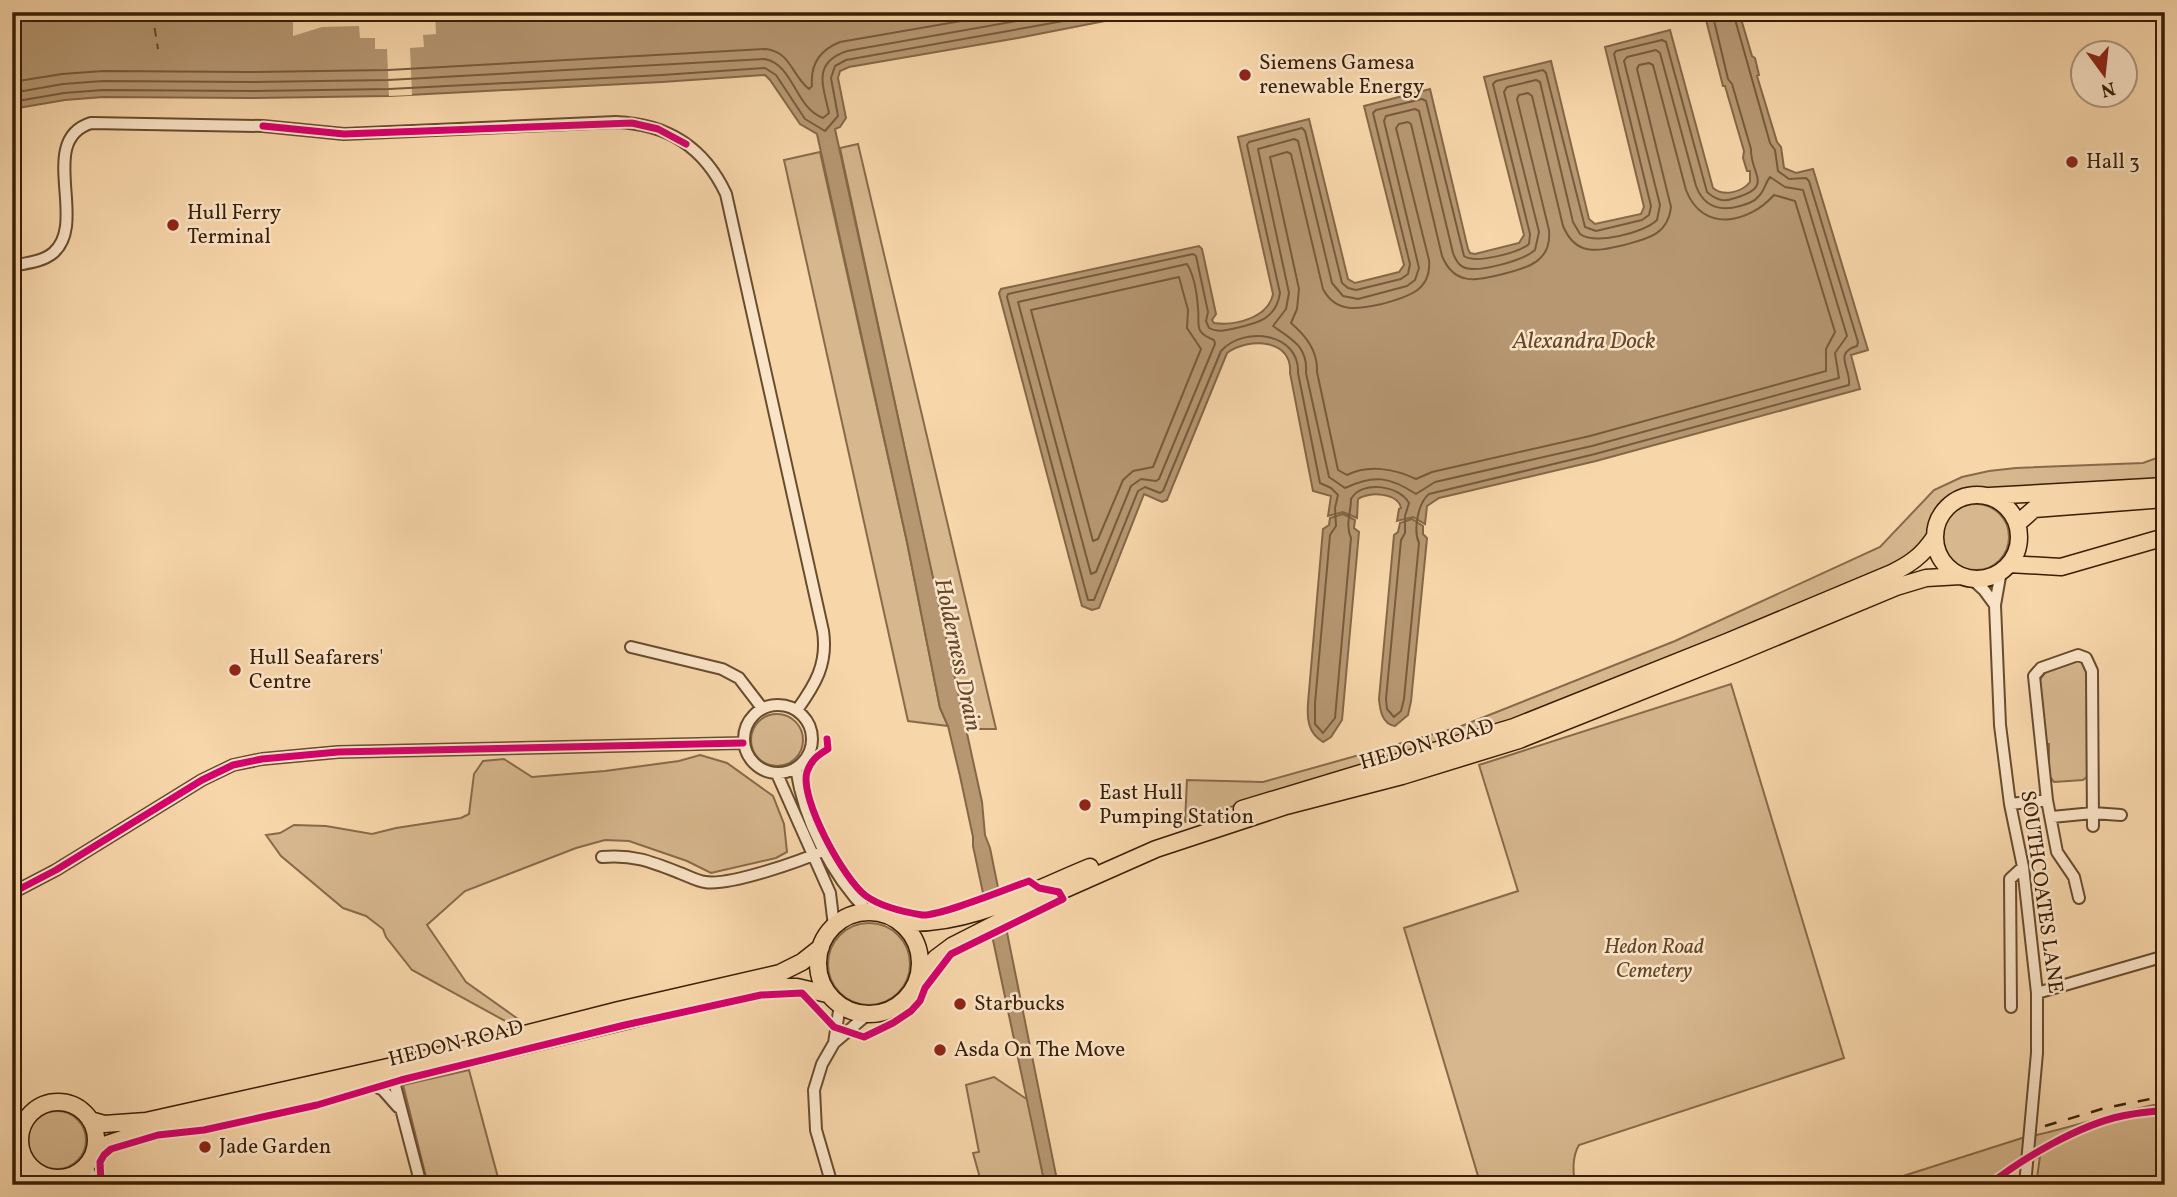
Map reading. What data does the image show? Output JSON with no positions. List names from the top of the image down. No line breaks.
{"streets":{"highway":["HEDON ROAD"],"street":["SOUTHCOATES LANE"]},"crossings":[["HEDON ROAD","SOUTHCOATES LANE"]],"water":["Alexandra Dock","Holderness Drain"],"parks":["Hedon Road Cemetery"],"places":["Siemens Gamesa renewable Energy","Hall 3","Hull Ferry Terminal","Hull Seafarers' Centre","East Hull Pumping Station","Starbucks","Asda On The Move","Jade Garden"],"north":"bottom"}
